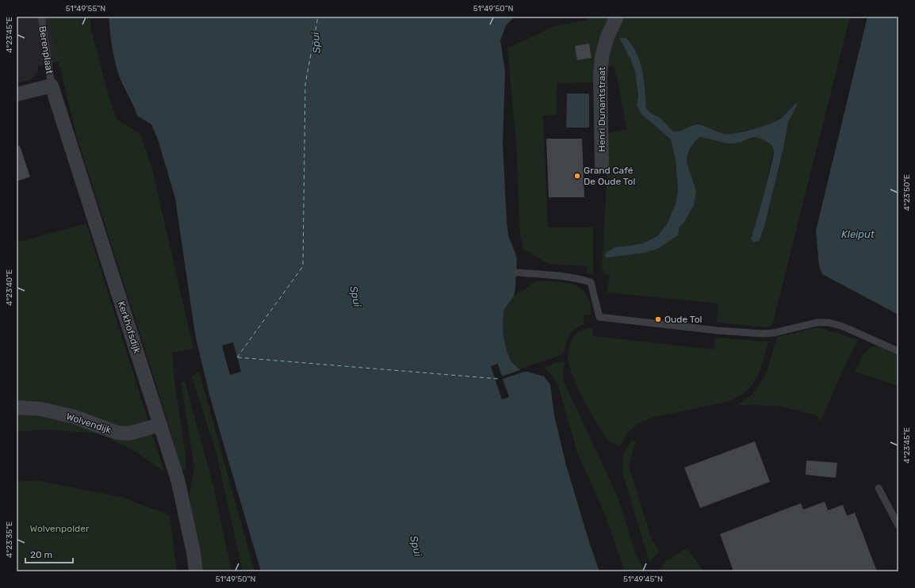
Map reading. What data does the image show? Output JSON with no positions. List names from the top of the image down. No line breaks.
{"streets":{"street":["Berenplaat","Henri Dunantstraat","Kerkhofsdijk","Wolvendijk"]},"crossings":[["Berenplaat","Kerkhofsdijk"],["Kerkhofsdijk","Wolvendijk"]],"water":["Spui","Kleiput"],"parks":["Wolvenpolder"],"places":["Grand Café De Oude Tol","Oude Tol"],"scale_bar":"20 m","coordinates":["51°49'55\"N","51°49'50\"N","4°23'45\"E","4°23'50\"E","4°23'40\"E","4°23'35\"E","51°49'45\"N"]}
